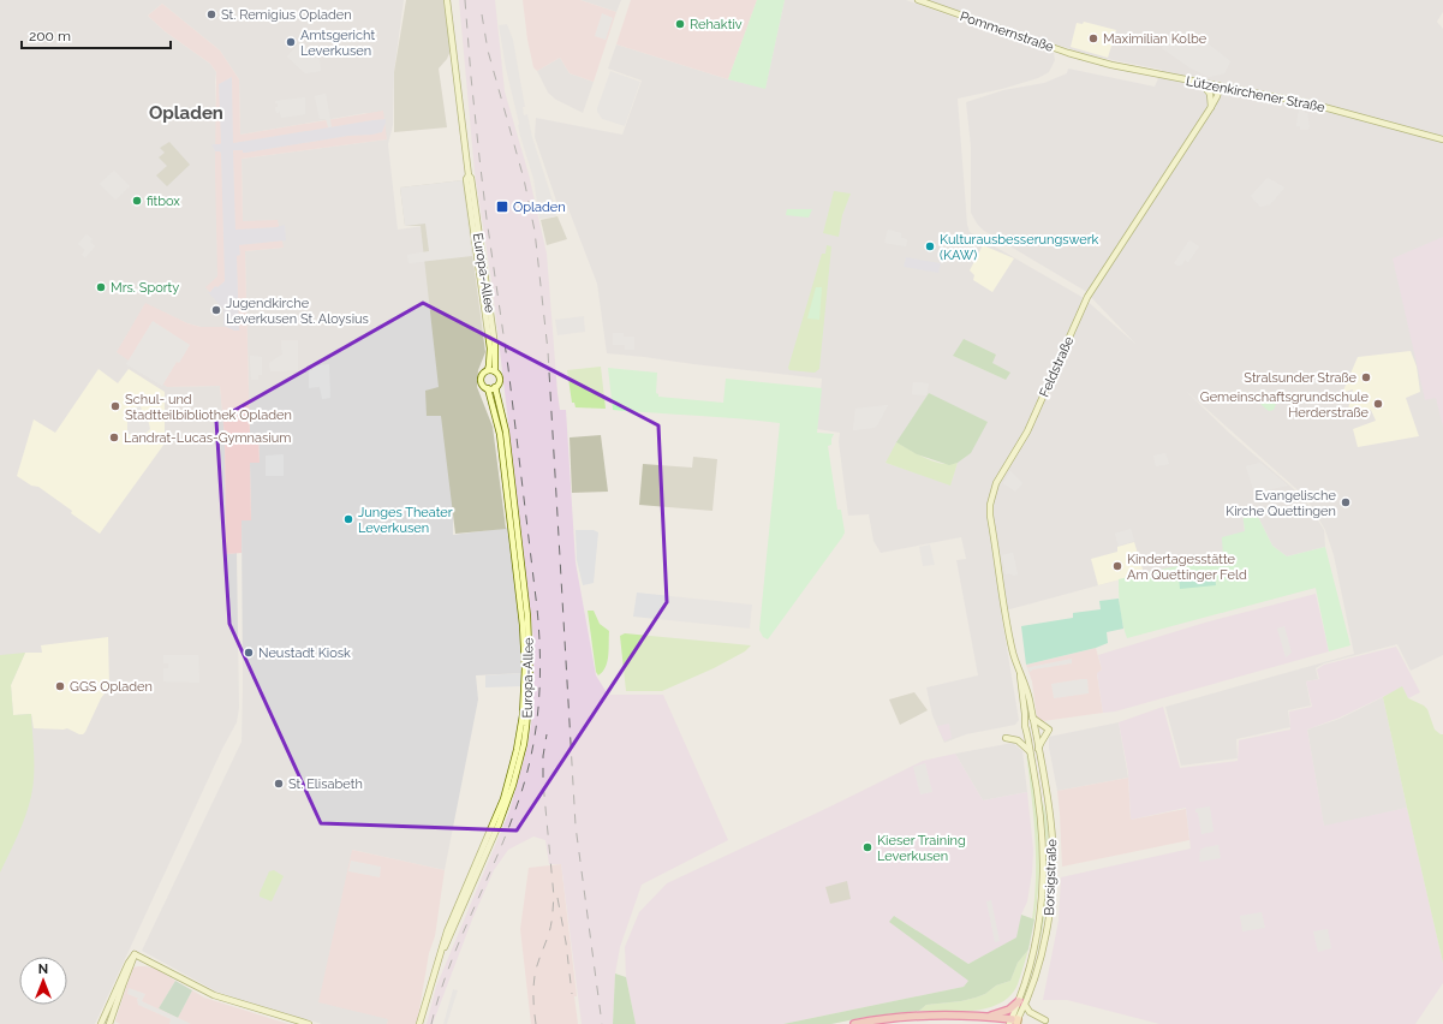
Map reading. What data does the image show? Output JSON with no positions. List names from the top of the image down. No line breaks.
{"streets":{"main road":["Pommernstraße","Lützenkirchener Straße","Europa-Allee","Feldstraße","Borsigstraße"]},"crossings":[["Pommernstraße","Lützenkirchener Straße"],["Lützenkirchener Straße","Feldstraße"],["Feldstraße","Borsigstraße"]],"districts":["Opladen"],"places":{"other":["St. Remigius Opladen","Rehaktiv","Maximilian Kolbe","Amtsgericht Leverkusen","fitbox","Kulturausbesserungswerk (KAW)","Mrs. Sporty","Jugendkirche Leverkusen St. Aloysius","Stralsunder Straße","Gemeinschaftsgrundschule Herderstraße","Schul- und Stadtteilbibliothek Opladen","Landrat-Lucas-Gymnasium","Evangelische Kirche Quettingen","Junges Theater Leverkusen","Kindertagesstätte Am Quettinger Feld","Neustadt Kiosk","GGS Opladen","St. Elisabeth","Kieser Training Leverkusen"],"transit":["Opladen"]},"scale_bar":"200 m","north":"top"}
